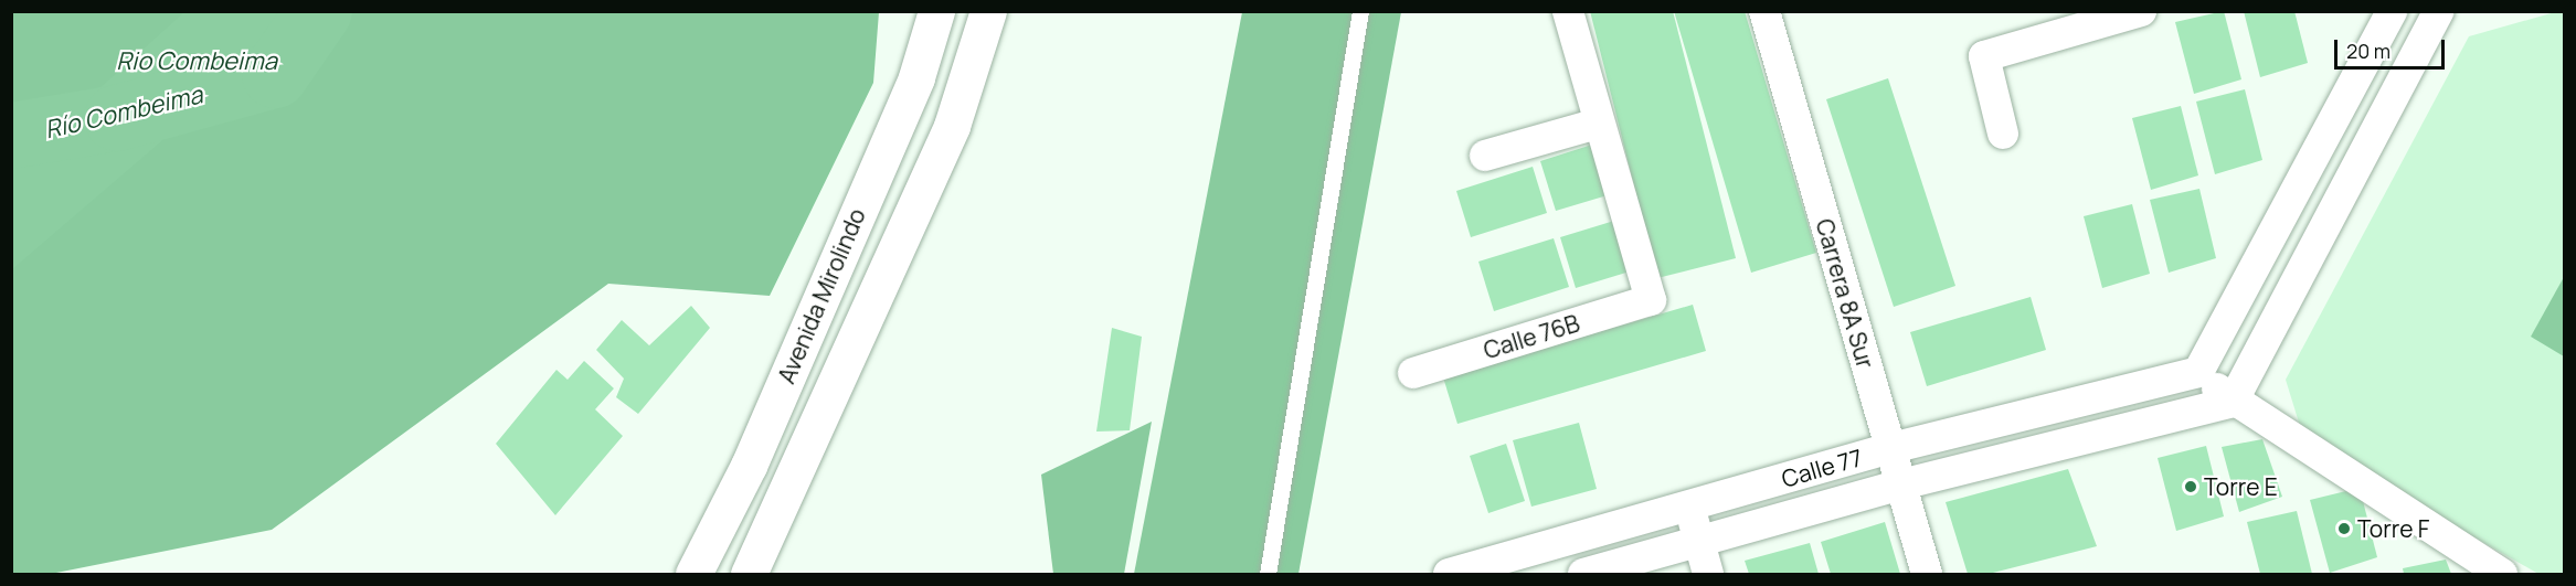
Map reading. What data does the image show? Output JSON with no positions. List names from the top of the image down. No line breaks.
{"streets":{"main road":["Avenida Mirolindo"],"street":["Carrera 8A Sur","Calle 76B","Calle 77"]},"crossings":[["Carrera 8A Sur","Calle 77"]],"water":["Rio Combeima","Río Combeima"],"places":["Torre E","Torre F"],"scale_bar":"20 m"}
